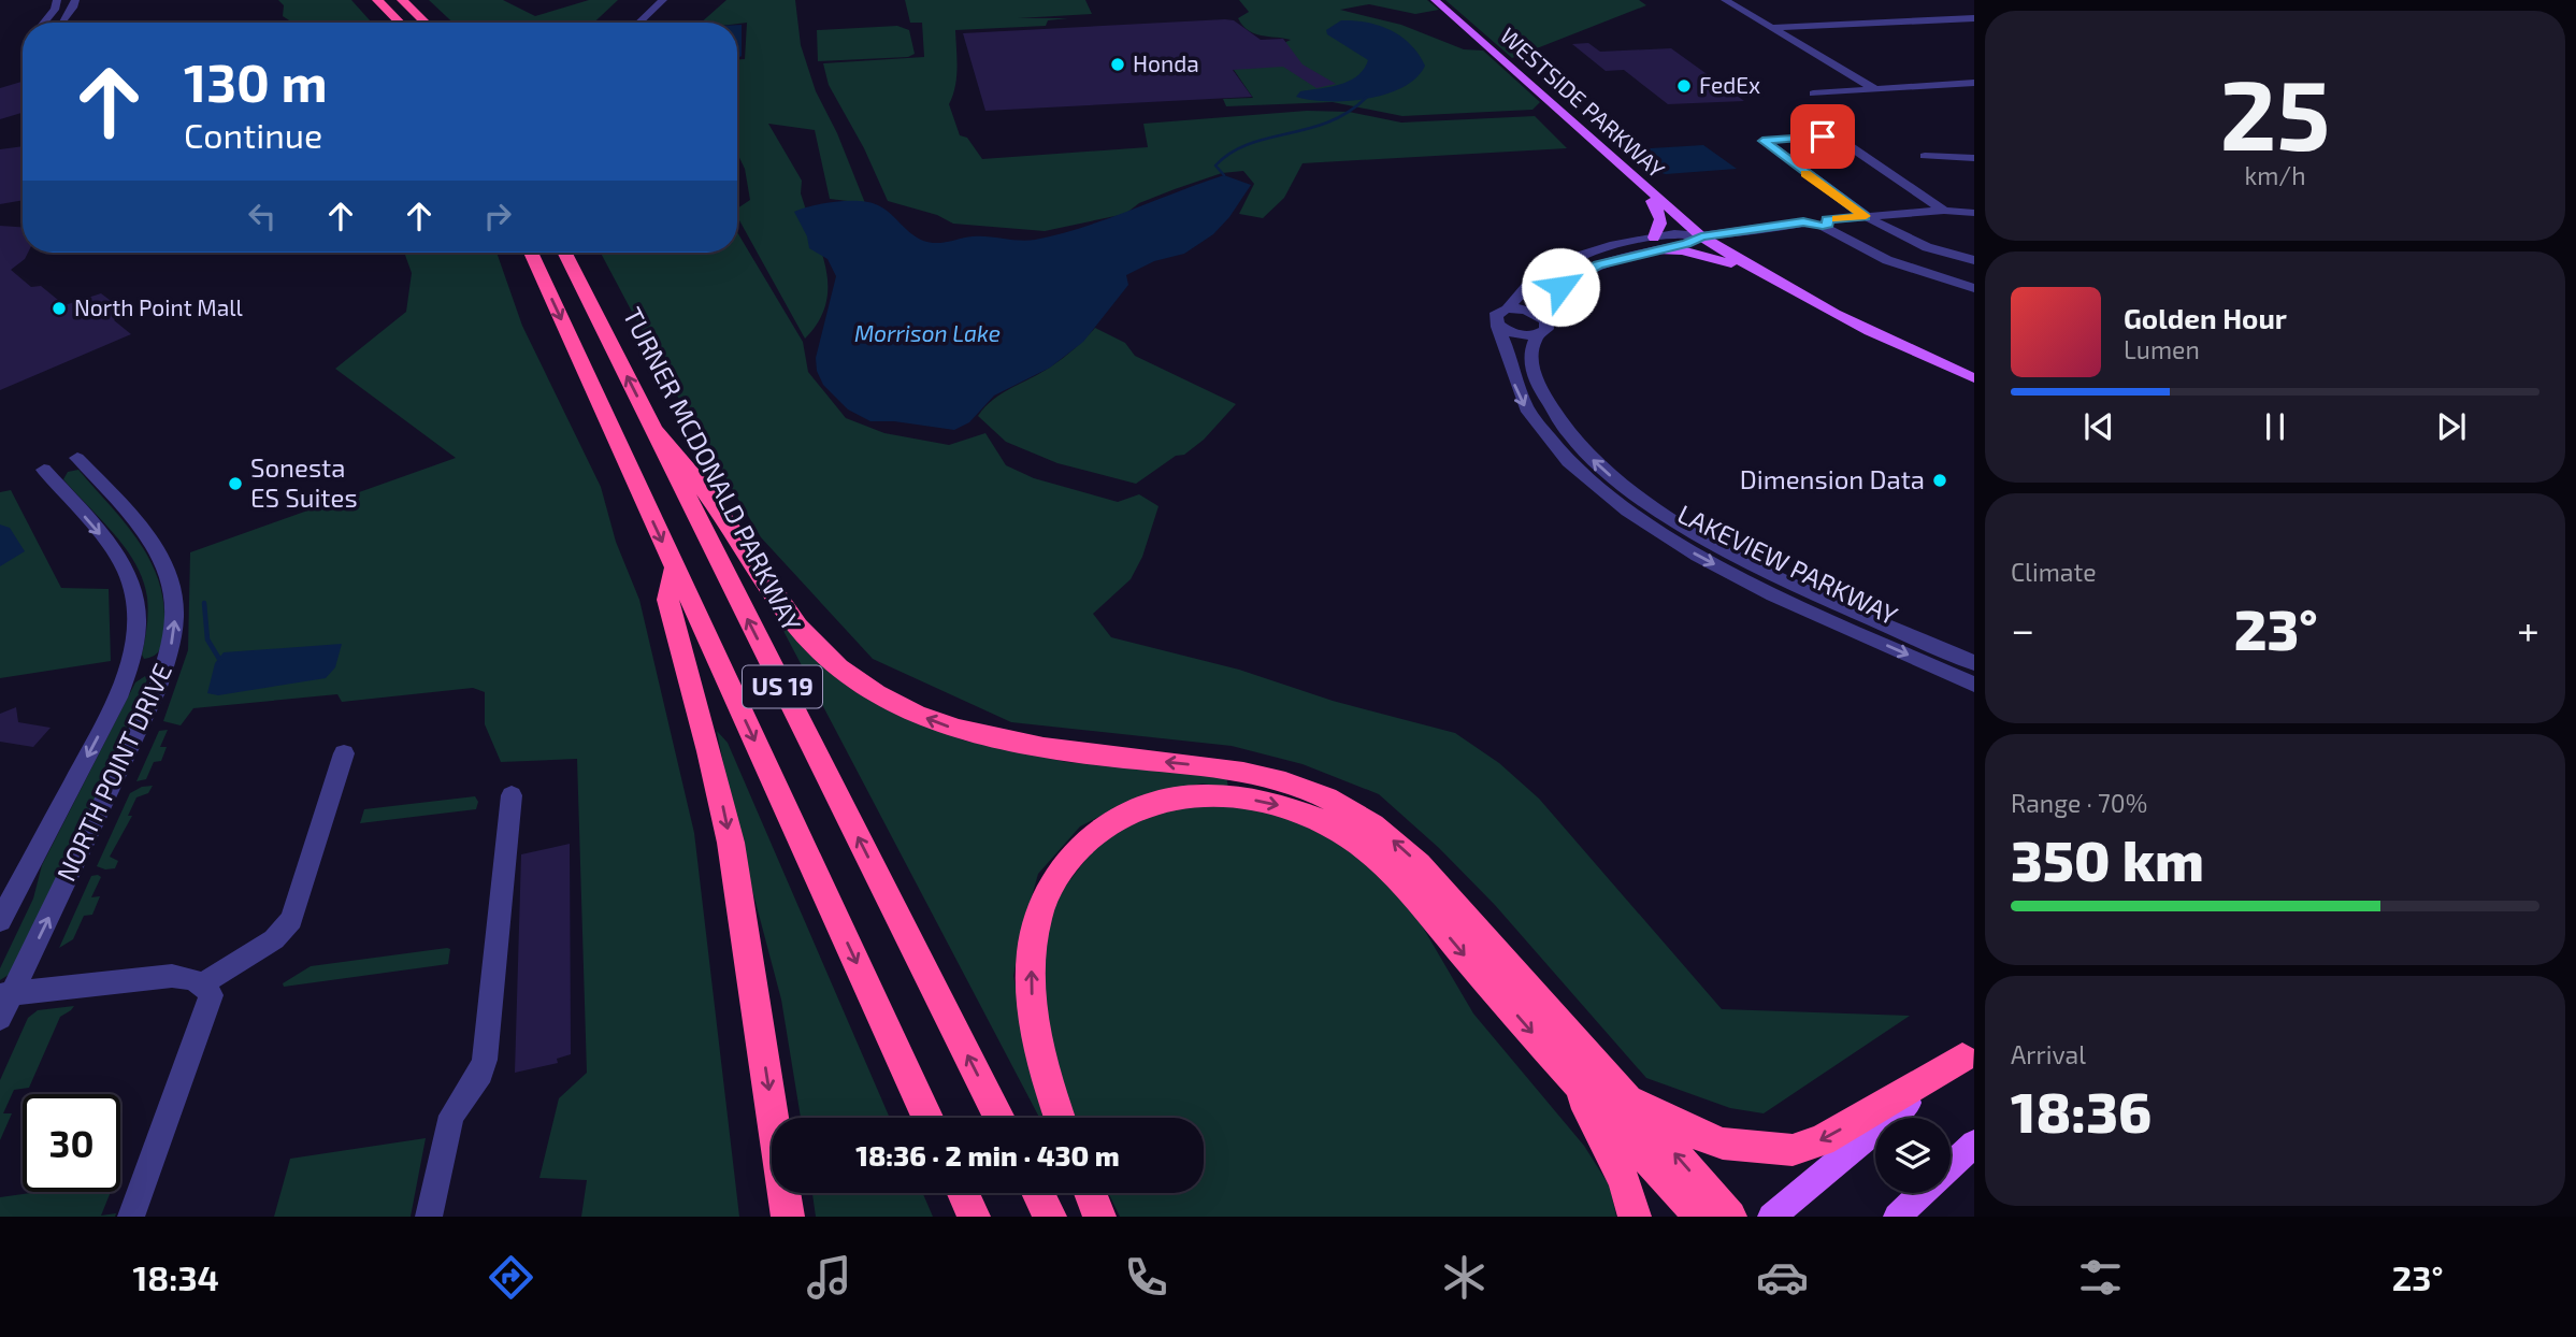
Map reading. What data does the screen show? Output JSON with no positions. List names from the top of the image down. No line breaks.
{"streets":{"highway":["TURNER MCDONALD PARKWAY","US 19"],"main road":["WESTSIDE PARKWAY"],"street":["LAKEVIEW PARKWAY","NORTH POINT DRIVE"]},"crossings":[["WESTSIDE PARKWAY","LAKEVIEW PARKWAY"]],"water":["Morrison Lake"],"places":["Honda","FedEx","North Point Mall","Dimension Data","Sonesta ES Suites"],"page":{"tile":[["25","km/h"],"Climate",["Range · 70%","350 km"],["Arrival","18:36"]],"turn":["130 m","Continue"],"song":["Golden Hour","Lumen"],"heat":["−","23°","+"],"limit":"30","trip":"18:36 · 2 min · 430 m","tabs":["18:34","23°"]}}
